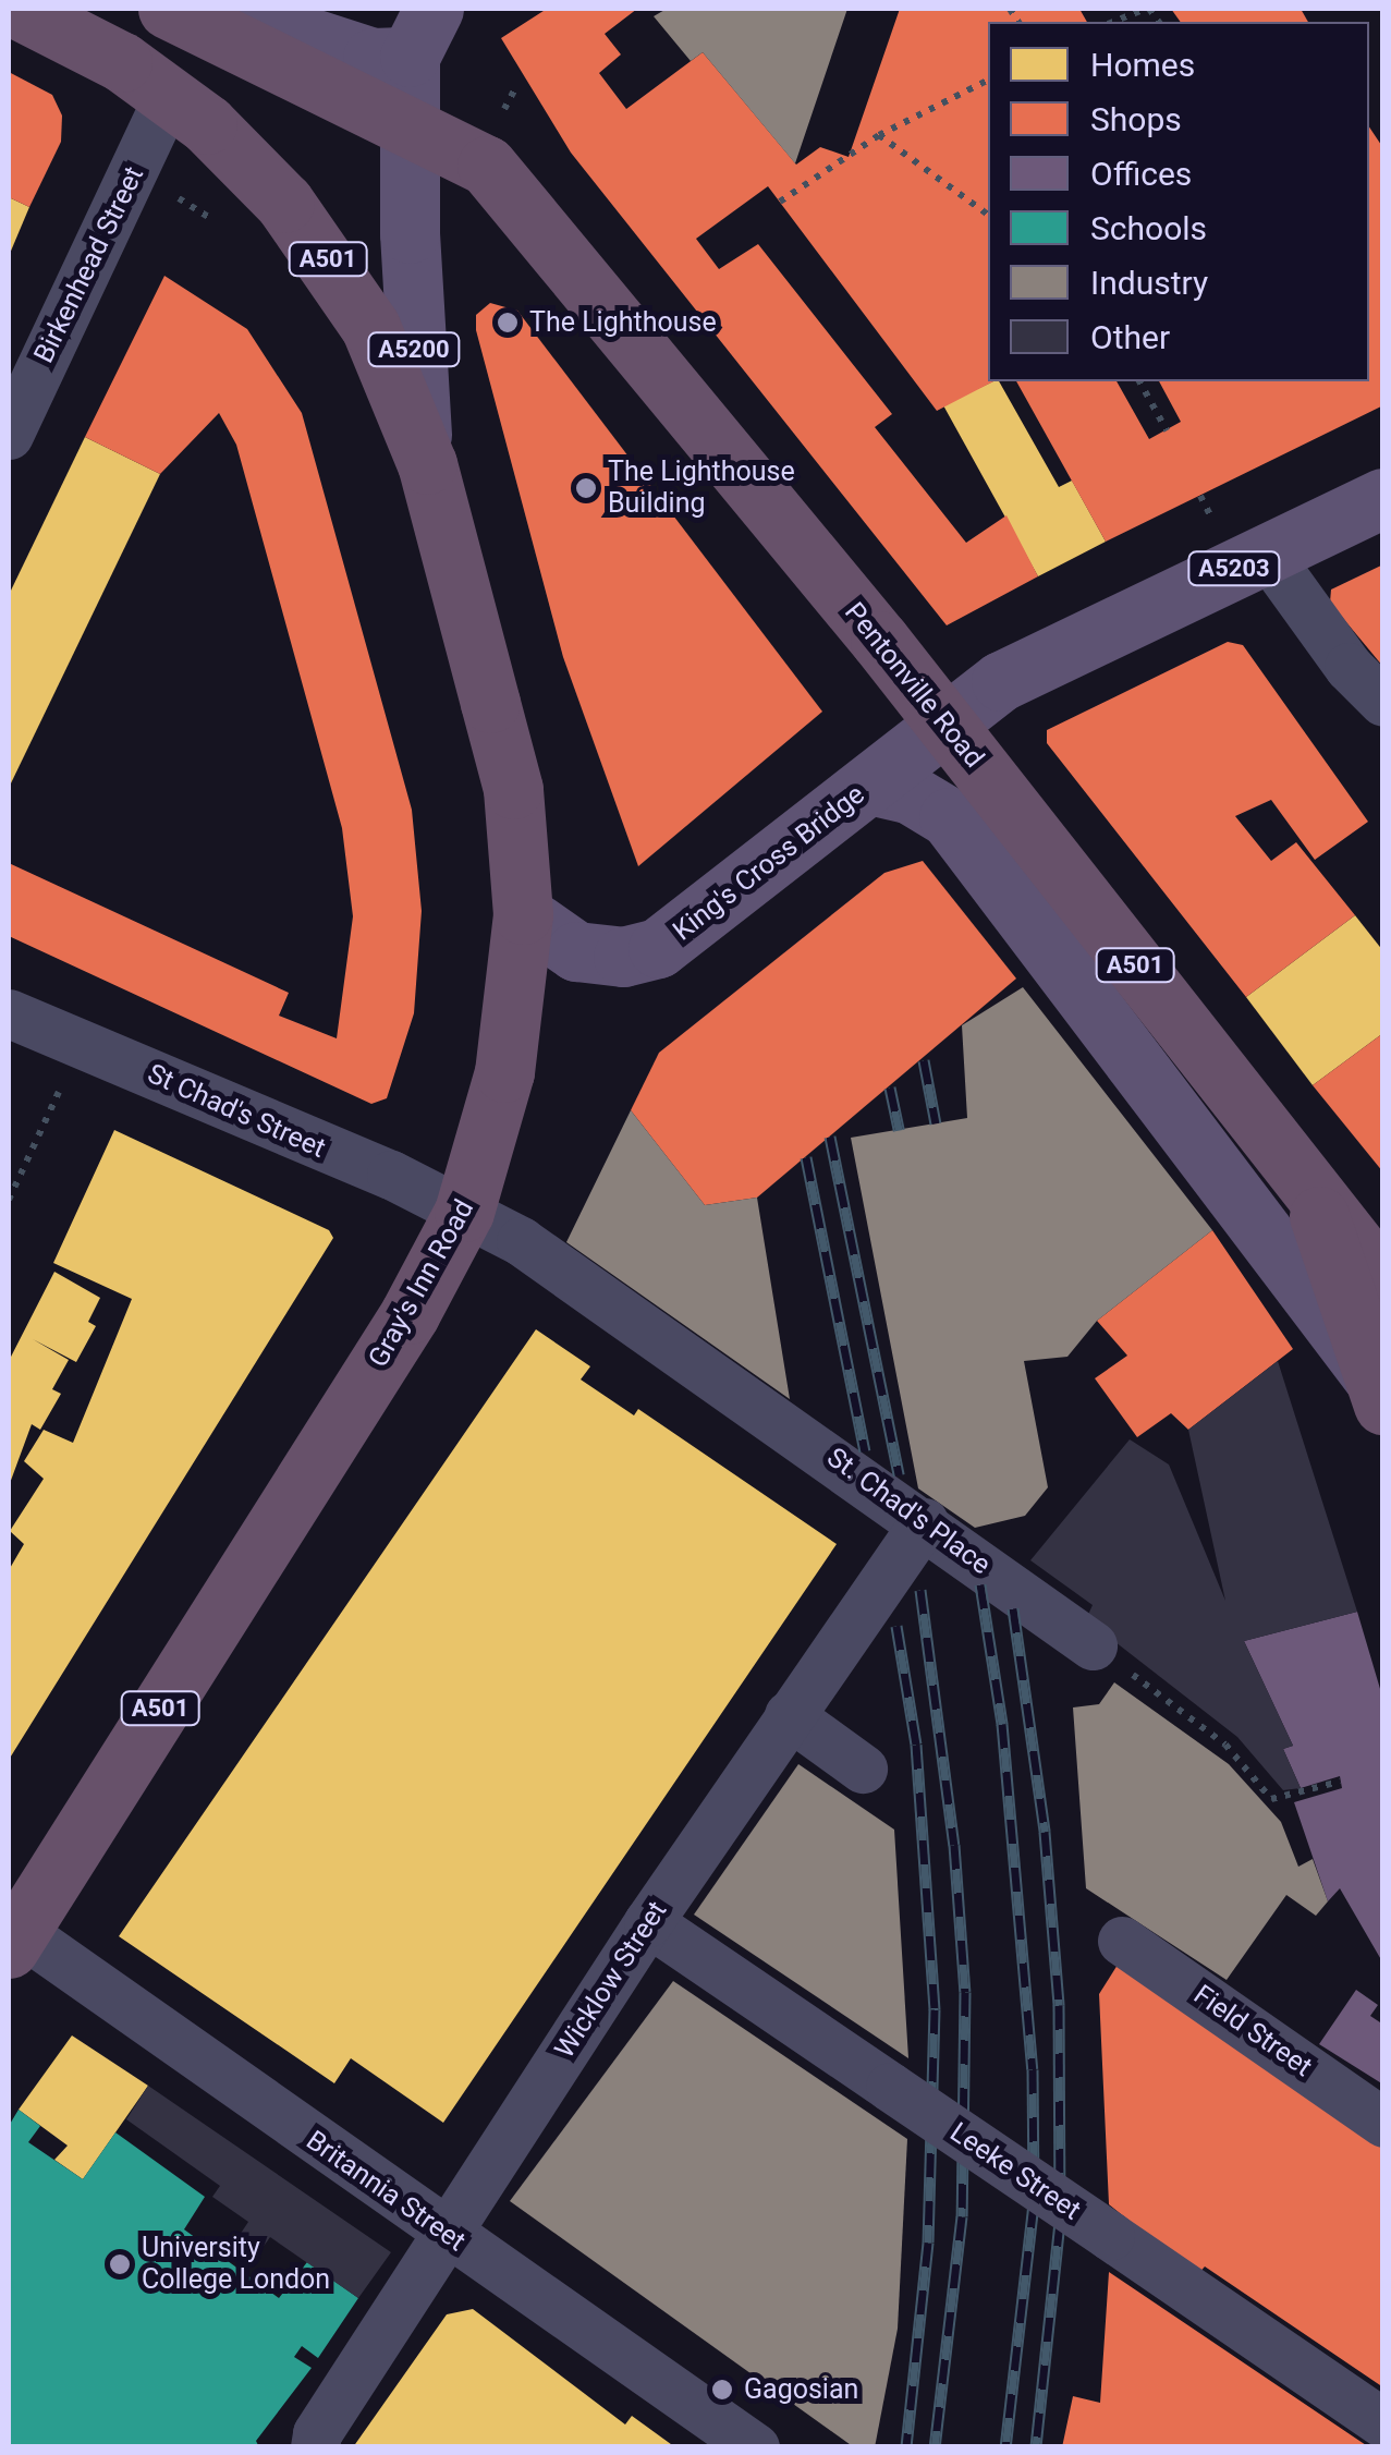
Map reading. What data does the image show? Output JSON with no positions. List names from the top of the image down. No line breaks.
{"streets":{"highway":["A501","Pentonville Road","Gray's Inn Road"],"main road":["A5200","A5203","King's Cross Bridge"],"street":["Birkenhead Street","St Chad's Street","St. Chad's Place","Wicklow Street","Field Street","Leeke Street","Britannia Street"]},"crossings":[["A501","Birkenhead Street"],["A501","A5200"],["A501","Pentonville Road"],["A501","Gray's Inn Road"],["Birkenhead Street","Gray's Inn Road"],["A5200","Pentonville Road"],["A5200","Gray's Inn Road"],["A5203","Pentonville Road"],["A5203","King's Cross Bridge"],["Pentonville Road","King's Cross Bridge"],["Pentonville Road","Gray's Inn Road"],["King's Cross Bridge","Gray's Inn Road"],["St Chad's Street","Gray's Inn Road"],["St Chad's Street","St. Chad's Place"],["Gray's Inn Road","St. Chad's Place"],["Gray's Inn Road","Britannia Street"],["St. Chad's Place","Wicklow Street"],["Wicklow Street","Leeke Street"],["Wicklow Street","Britannia Street"]],"places":["The Lighthouse","The Lighthouse Building","University College London","Gagosian"],"legend":["Homes","Shops","Offices","Schools","Industry","Other"]}
